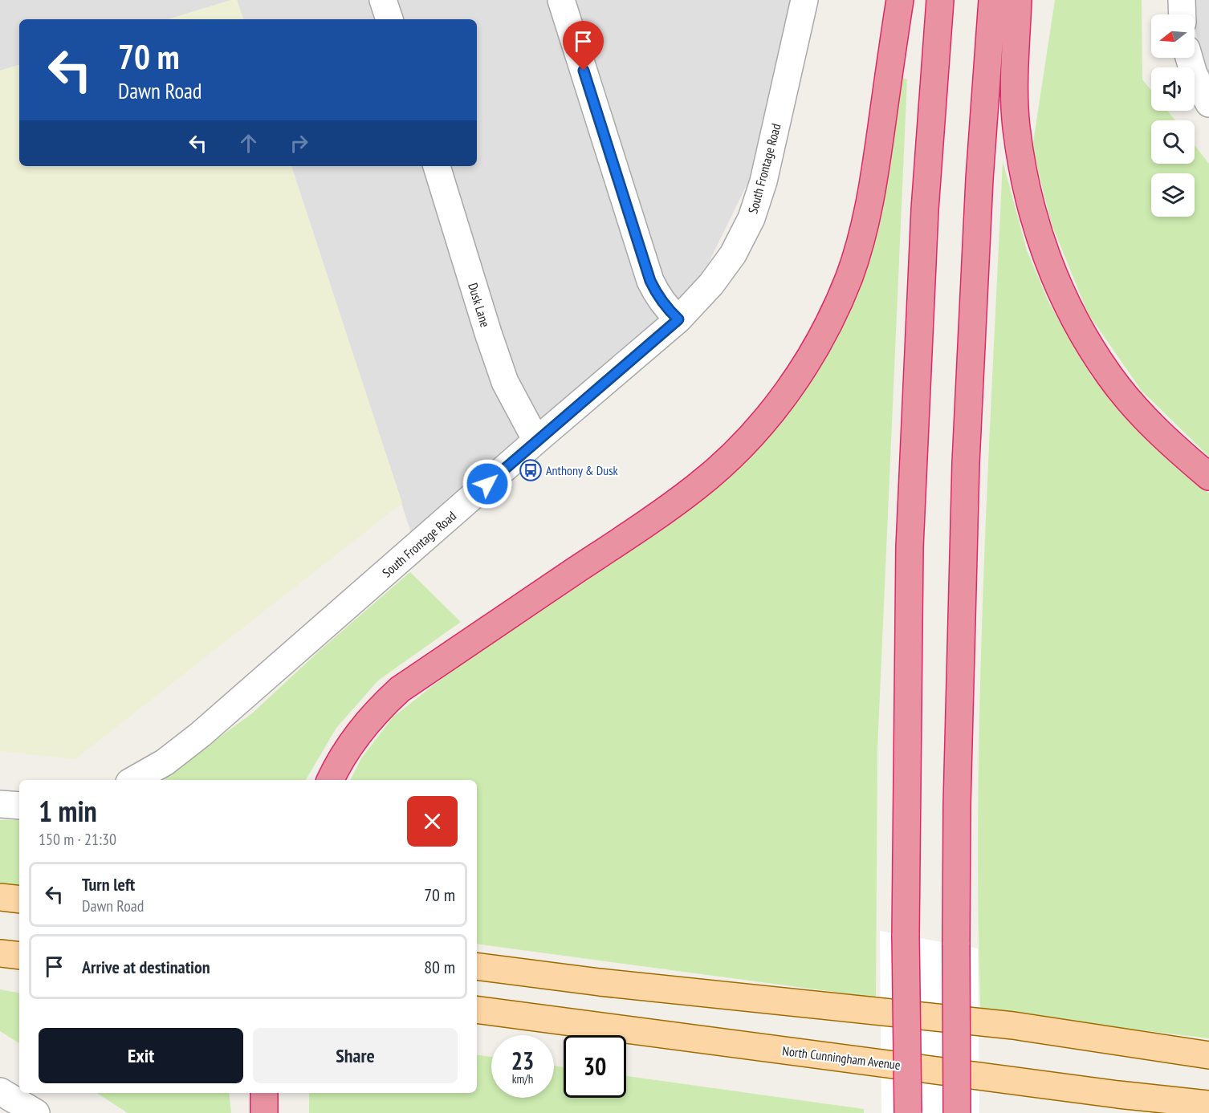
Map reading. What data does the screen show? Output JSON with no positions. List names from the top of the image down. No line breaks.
{"streets":{"main road":["North Cunningham Avenue"],"street":["South Frontage Road","Dusk Lane"]},"crossings":[["South Frontage Road","Dusk Lane"]],"places":{"bus stop":["Anthony & Dusk"]},"north":"left","page":{"turn":["70 m","Dawn Road"],"heading":["1 min","150 m · 21:30"],"list":[{"name":"Turn left","note":"Dawn Road","value":"70 m"},{"name":"Arrive at destination","value":"80 m"}],"buttons":["Exit","Share"],"speed":"23 km/h","limit":"30"}}
